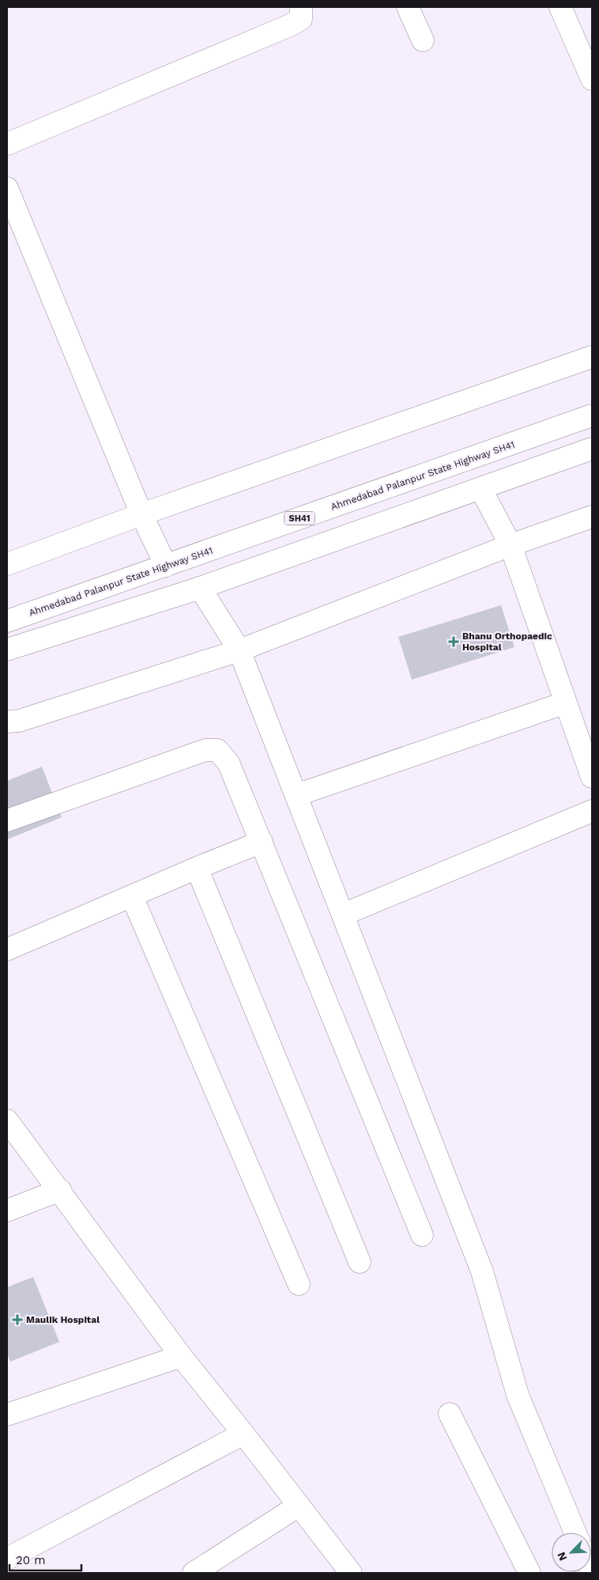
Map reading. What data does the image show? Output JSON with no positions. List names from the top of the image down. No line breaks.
{"streets":{"street":["Ahmedabad Palanpur State Highway SH41","SH41"]},"places":{"health":["Bhanu Orthopaedic Hospital","Maulik Hospital"]},"scale_bar":"20 m","north":"bottom left"}
